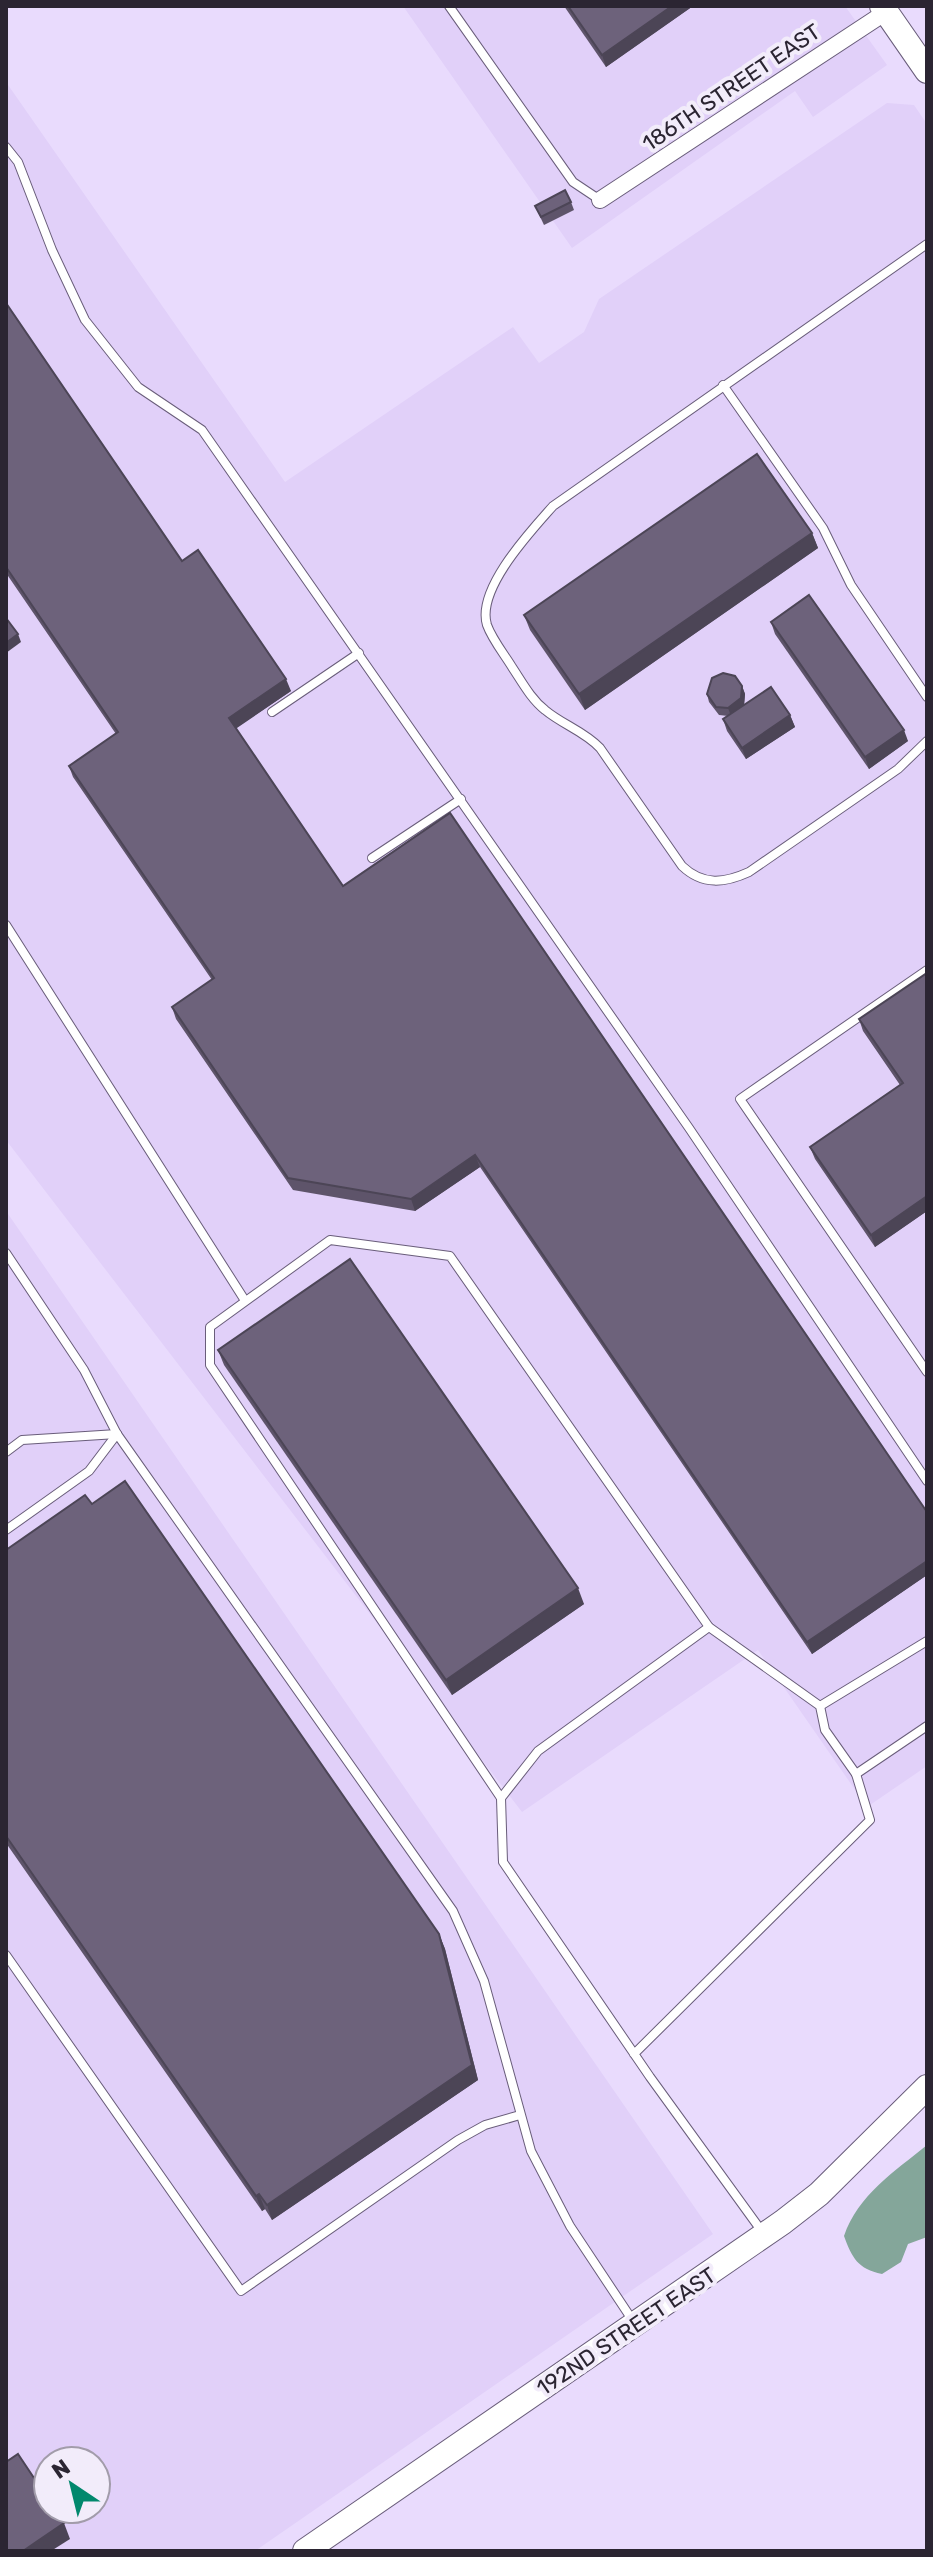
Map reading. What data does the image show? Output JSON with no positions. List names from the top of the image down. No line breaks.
{"streets":{"street":["186TH STREET EAST","192ND STREET EAST"]},"north":"top left"}
